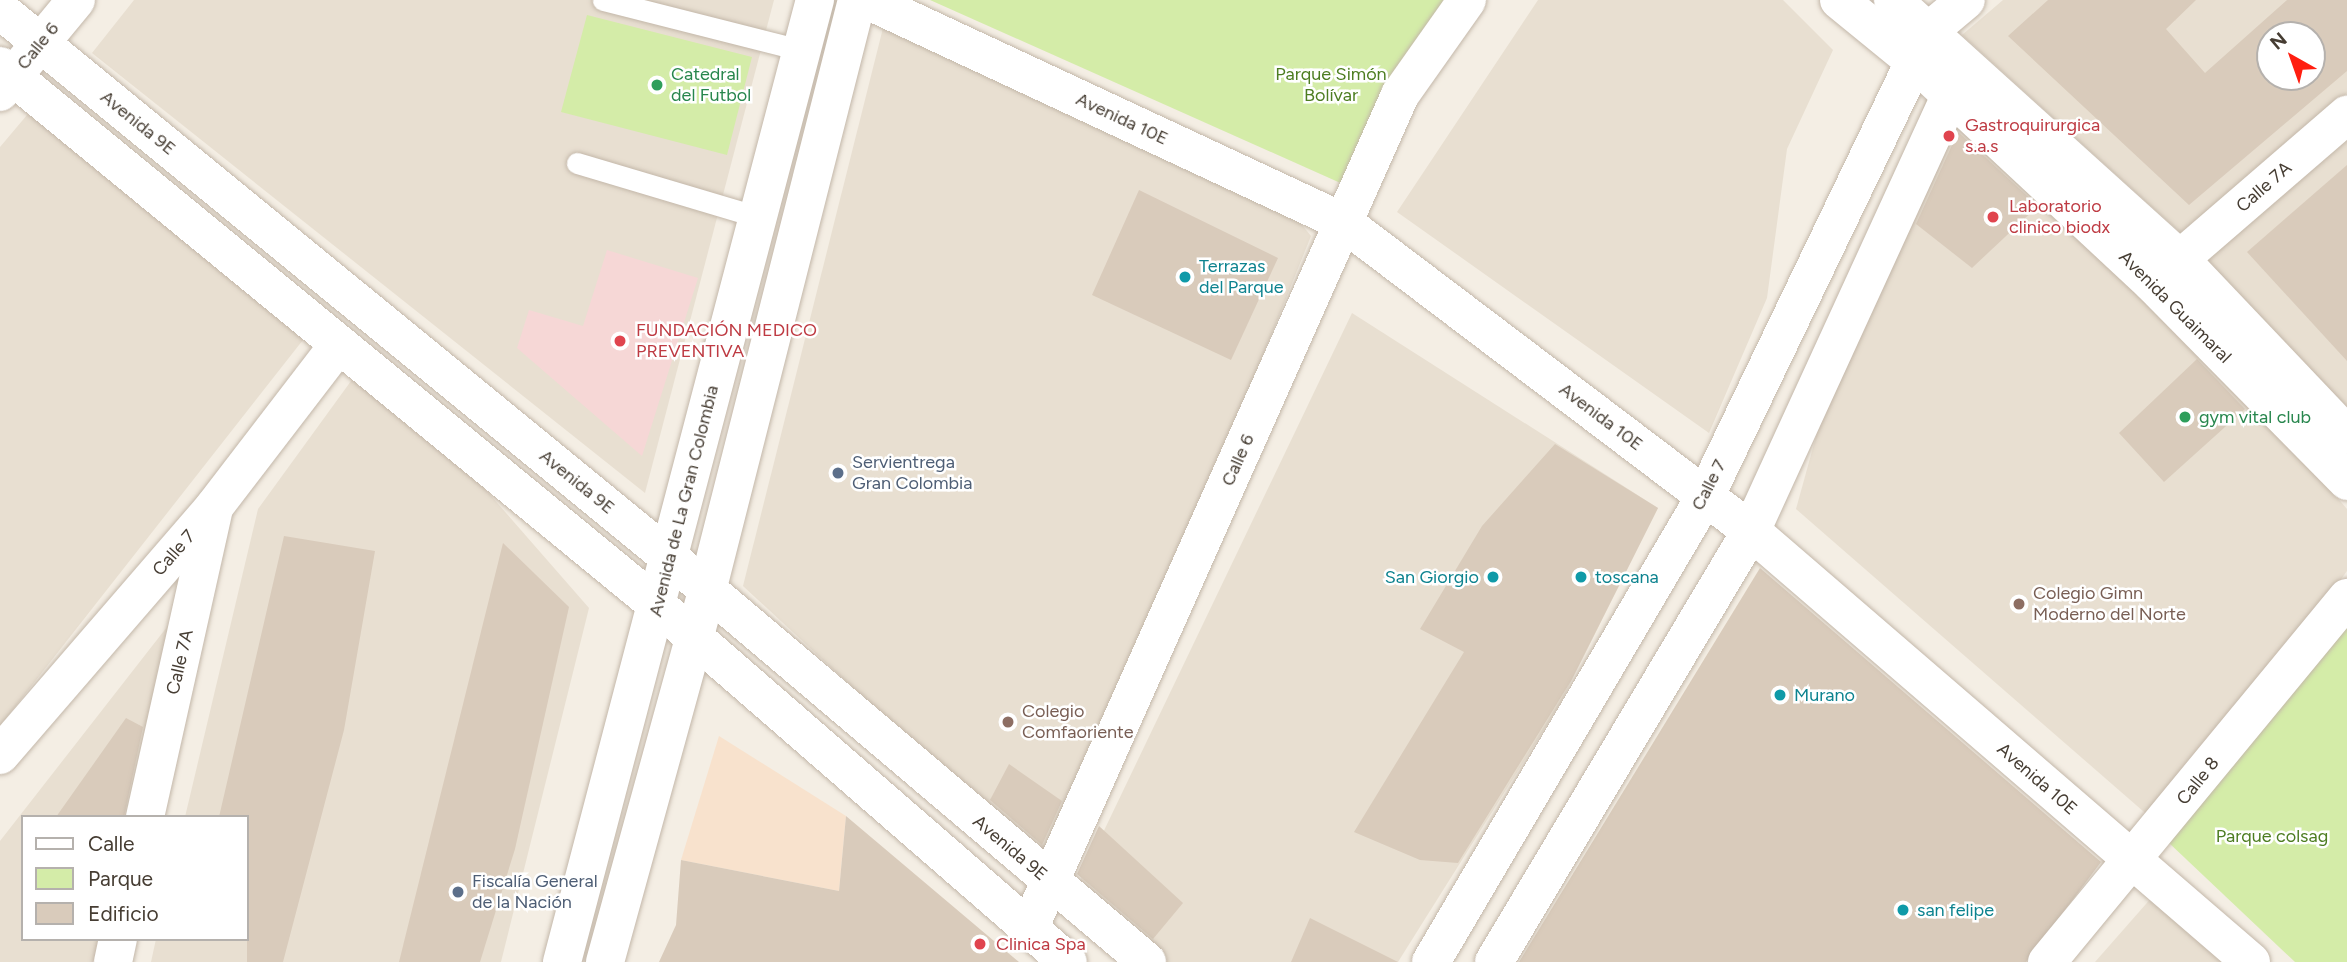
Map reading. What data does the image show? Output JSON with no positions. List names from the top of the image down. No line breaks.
{"streets":{"street":["Calle 6","Avenida 10E","Avenida 9E","Calle 7A","Avenida Guaimaral","Calle 7","Avenida de La Gran Colombia","Calle 8"]},"crossings":[["Calle 6","Avenida 10E"],["Calle 6","Avenida 9E"],["Avenida 10E","Calle 7"],["Avenida 10E","Calle 8"],["Avenida 9E","Avenida de La Gran Colombia"],["Calle 7A","Avenida Guaimaral"],["Calle 7A","Calle 7"],["Avenida Guaimaral","Calle 7"]],"parks":["Parque Simón Bolívar","Parque colsag"],"places":["Catedral del Futbol","Gastroquirurgica s.a.s","Laboratorio clinico biodx","Terrazas del Parque","FUNDACIÓN MEDICO PREVENTIVA","gym vital club","Servientrega Gran Colombia","San Giorgio","toscana","Colegio Gimn Moderno del Norte","Murano","Colegio Comfaoriente","Fiscalía General de la Nación","san felipe","Clinica Spa"],"legend":["Calle","Parque","Edificio"],"north":"top left"}
